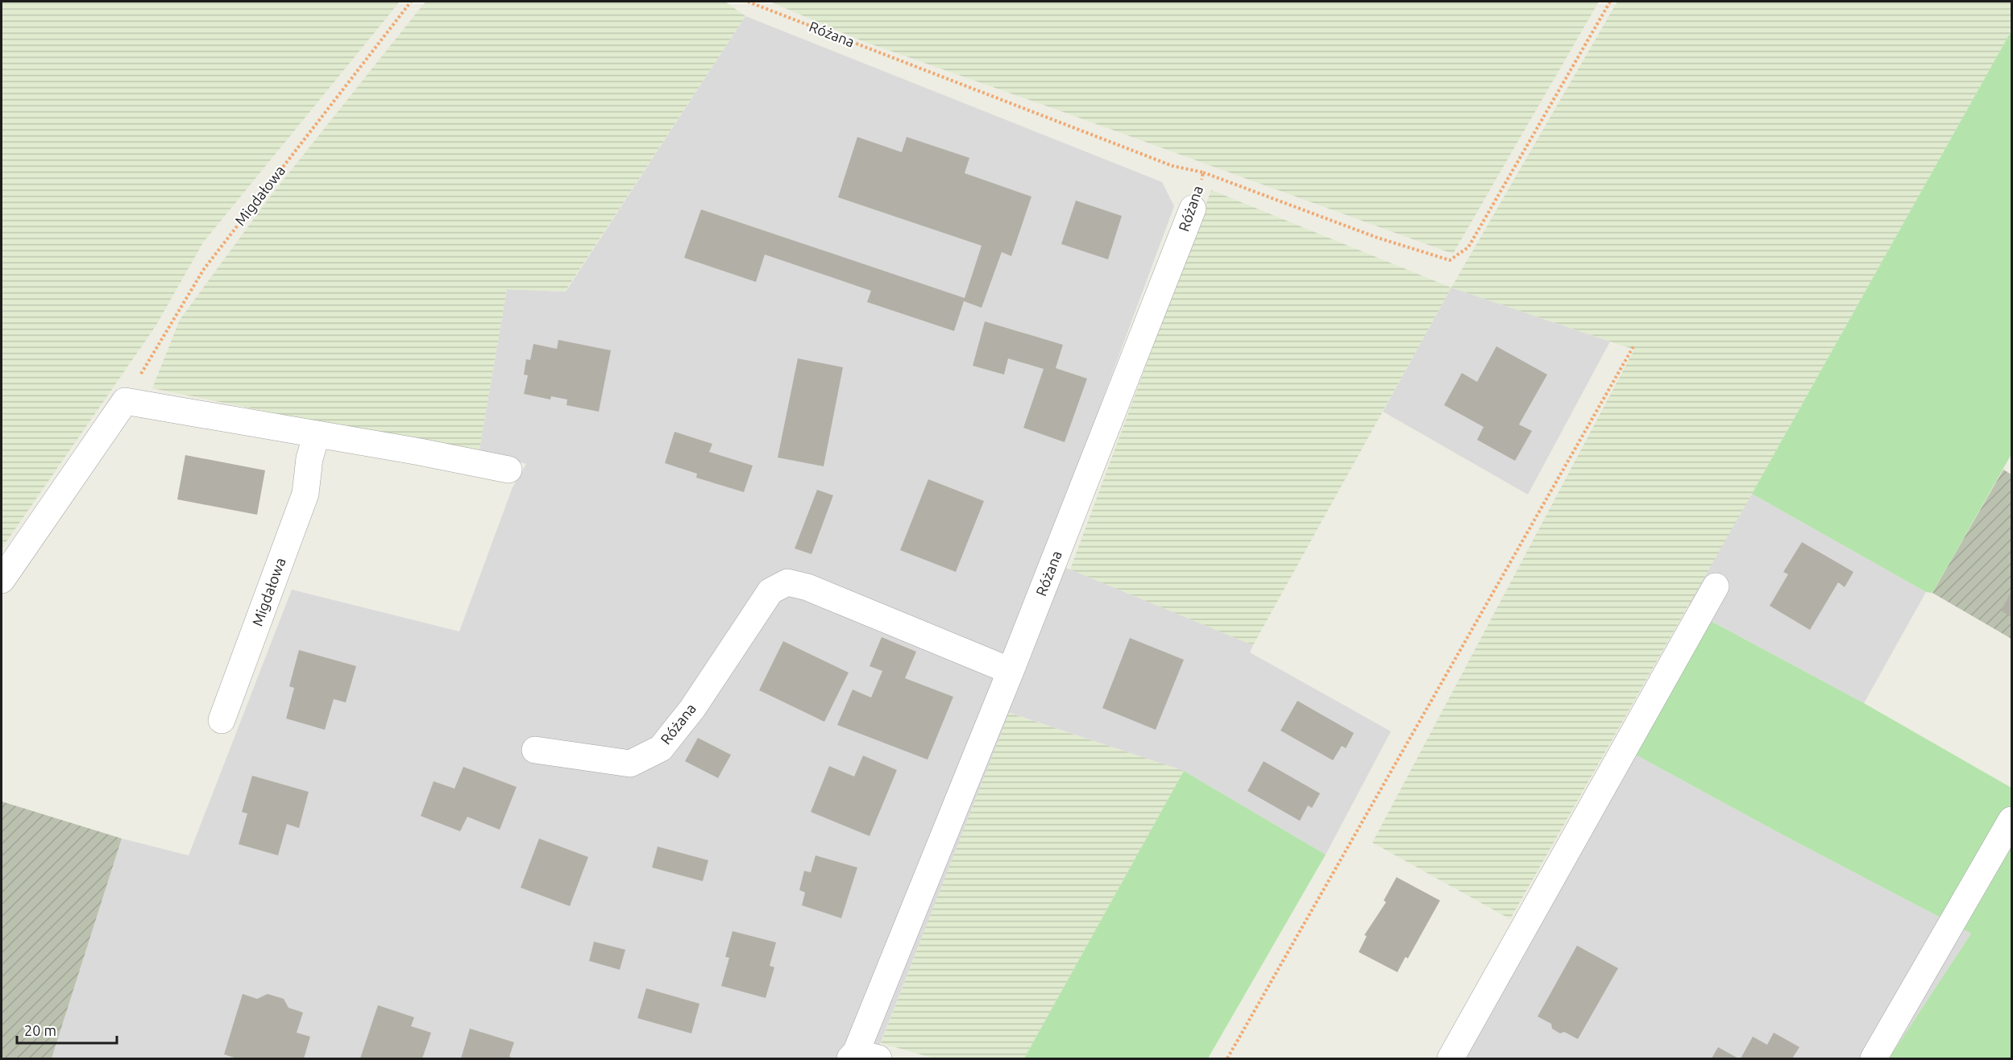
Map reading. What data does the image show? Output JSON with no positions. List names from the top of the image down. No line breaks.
{"streets":{"street":["Różana","Migdałowa"]},"scale_bar":"20 m"}
